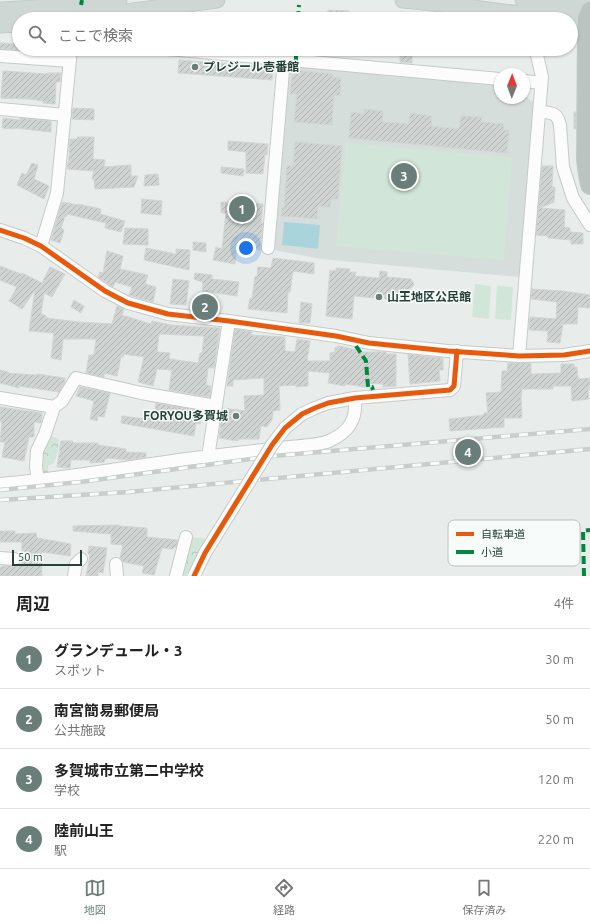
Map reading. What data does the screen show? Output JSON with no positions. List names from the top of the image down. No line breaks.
{"places":["プレジール壱番館","山王地区公民館","FORYOU多賀城"],"legend":["自転車道","小道"],"scale_bar":"50 m","north":"top","page":{"search":"ここで検索","pins":["3","1","2","4"],"scale":"50 m","heading":["周辺","4件"],"list":[{"mark":"1","name":"グランデュール・3","note":"スポット","value":"30 m"},{"mark":"2","name":"南宮簡易郵便局","note":"公共施設","value":"50 m"},{"mark":"3","name":"多賀城市立第二中学校","note":"学校","value":"120 m"},{"mark":"4","name":"陸前山王","note":"駅","value":"220 m"}],"nav":["地図","経路","保存済み"]}}
